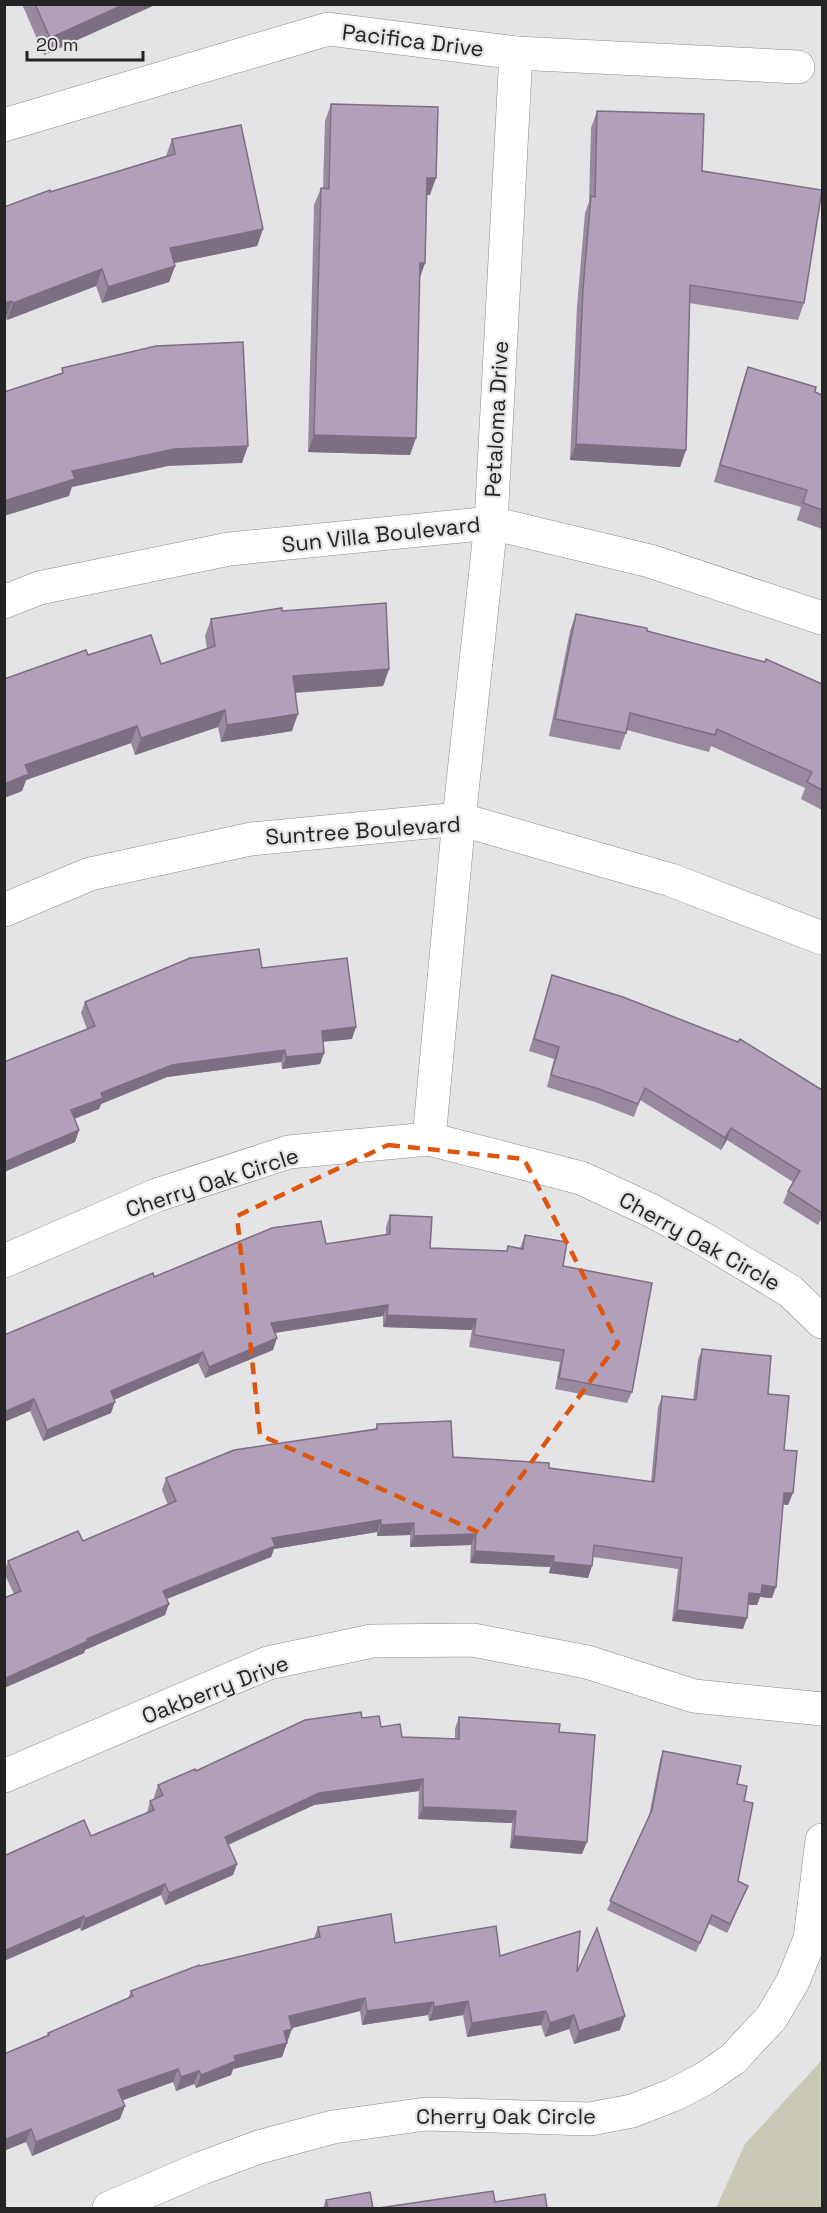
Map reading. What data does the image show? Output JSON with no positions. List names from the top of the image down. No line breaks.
{"streets":{"street":["Pacifica Drive","Petaloma Drive","Sun Villa Boulevard","Suntree Boulevard","Cherry Oak Circle","Oakberry Drive"]},"crossings":[["Pacifica Drive","Petaloma Drive"],["Petaloma Drive","Sun Villa Boulevard"],["Petaloma Drive","Suntree Boulevard"]],"scale_bar":"20 m"}
